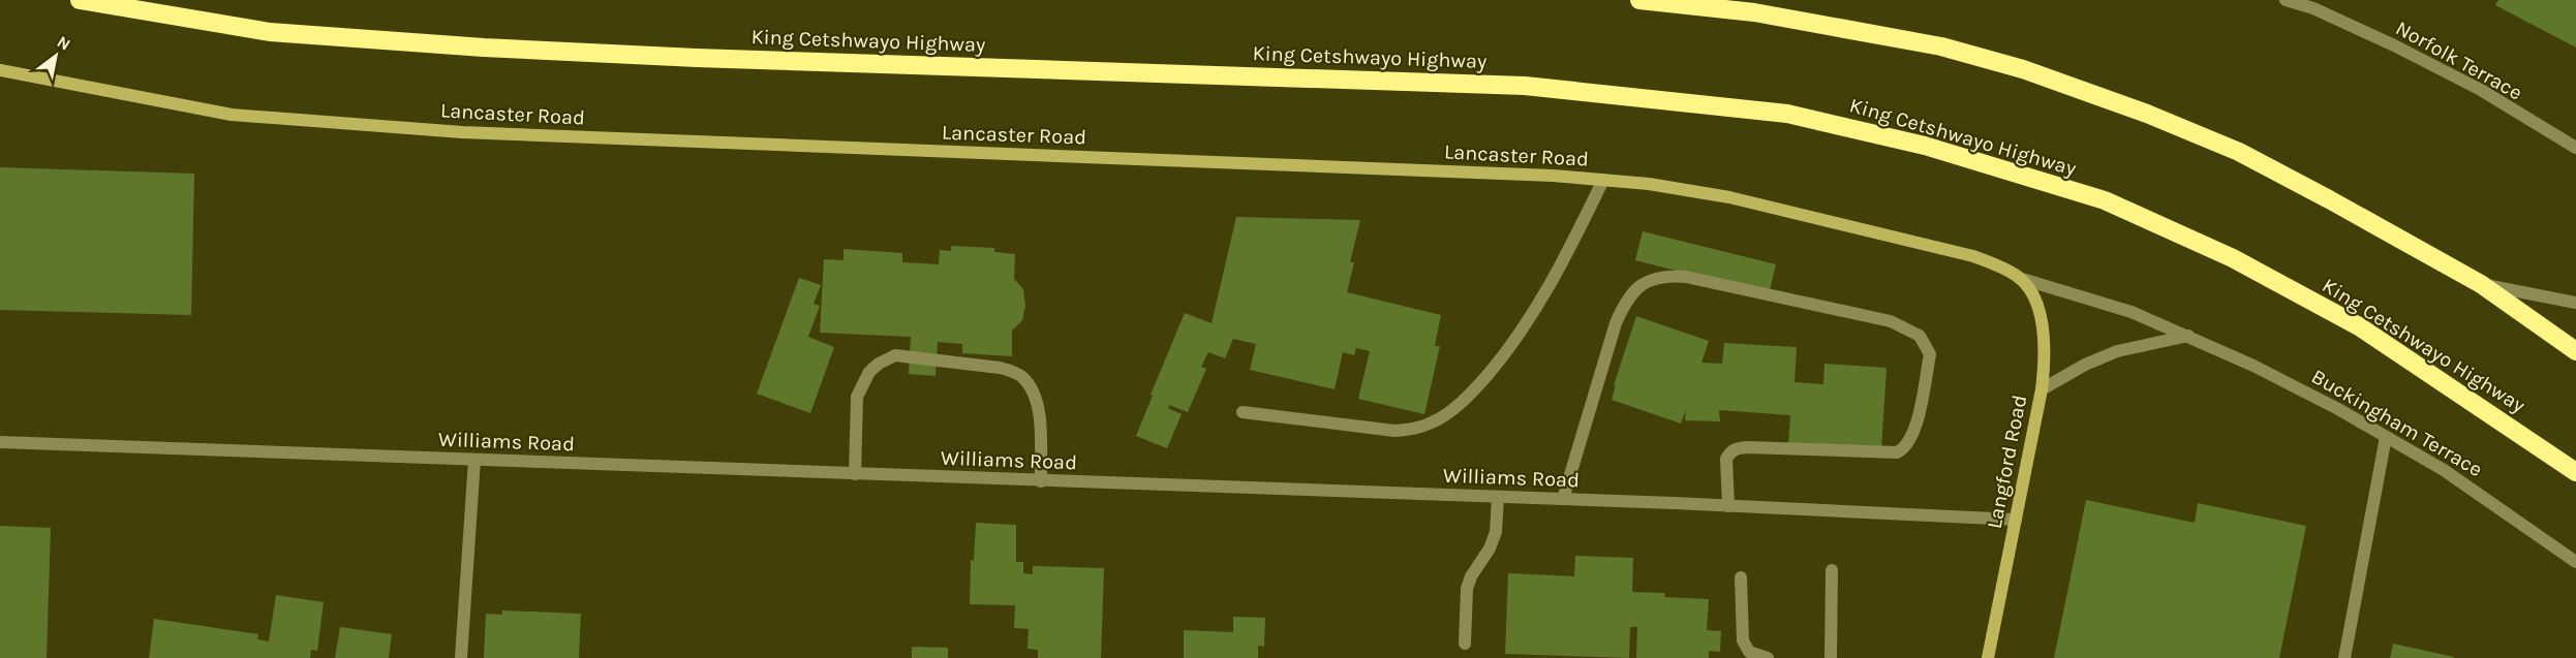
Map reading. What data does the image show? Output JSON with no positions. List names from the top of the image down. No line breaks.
{"streets":{"highway":["King Cetshwayo Highway"],"street":["Norfolk Terrace","Lancaster Road","Buckingham Terrace","Williams Road","Langford Road"]},"crossings":[["Lancaster Road","Buckingham Terrace"],["Lancaster Road","Langford Road"],["Buckingham Terrace","Langford Road"],["Williams Road","Langford Road"]],"north":"top right"}
